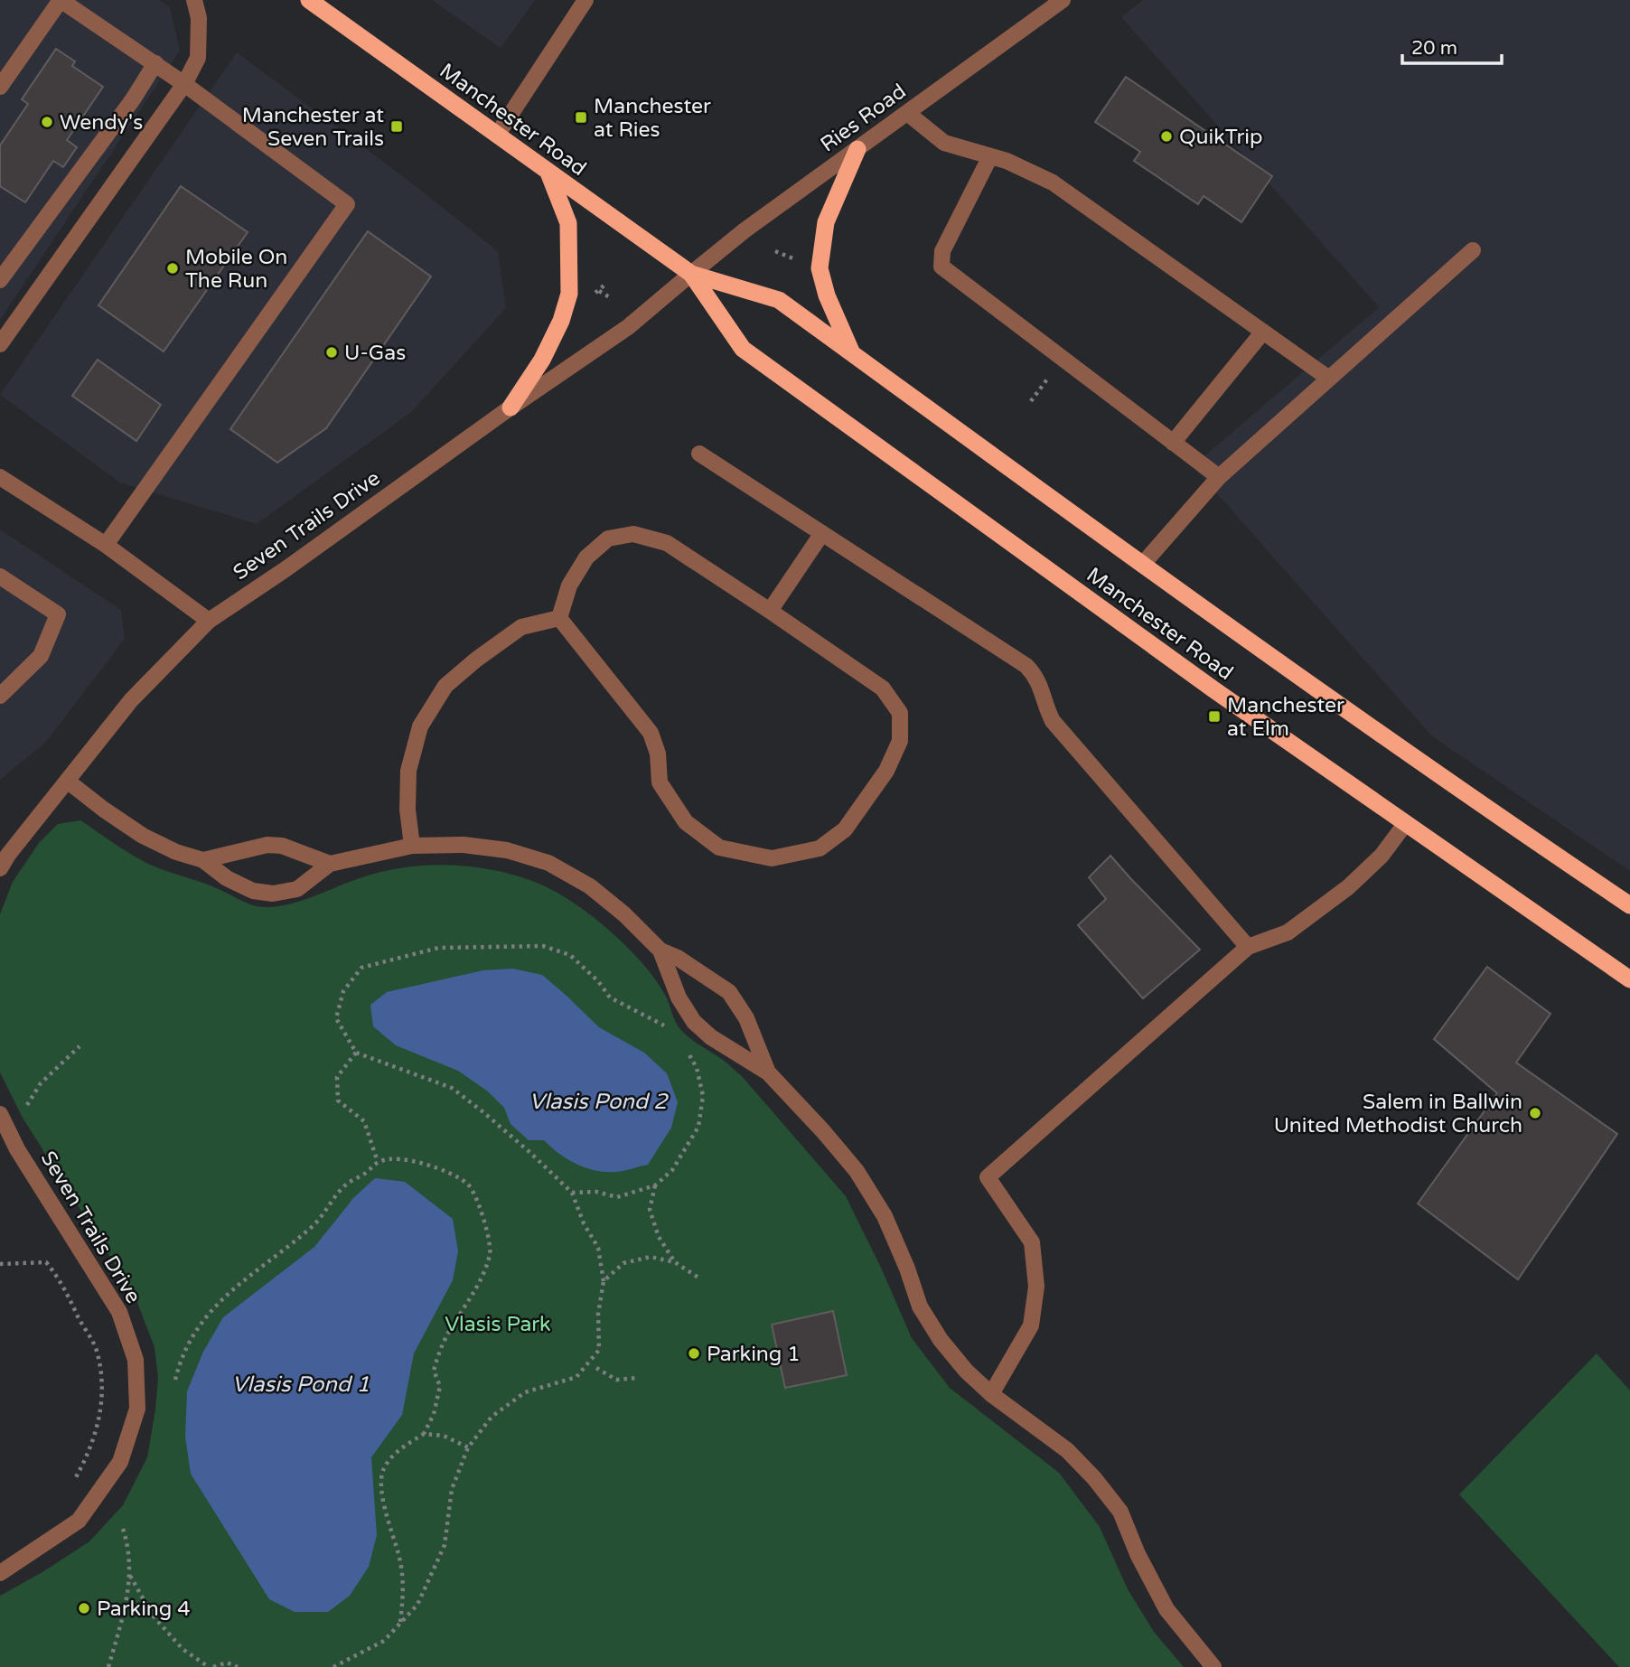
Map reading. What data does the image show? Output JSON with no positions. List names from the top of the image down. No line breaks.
{"streets":{"highway":["Manchester Road"],"street":["Ries Road","Seven Trails Drive"]},"crossings":[["Ries Road","Manchester Road"],["Ries Road","Seven Trails Drive"],["Manchester Road","Seven Trails Drive"]],"water":["Vlasis Pond 2","Vlasis Pond 1"],"parks":["Vlasis Park"],"places":{"transit":["Manchester at Ries","Manchester at Seven Trails","Manchester at Elm"],"other":["Wendy's","QuikTrip","Mobile On The Run","U-Gas","Salem in Ballwin United Methodist Church","Parking 1","Parking 4"]},"scale_bar":"20 m"}
